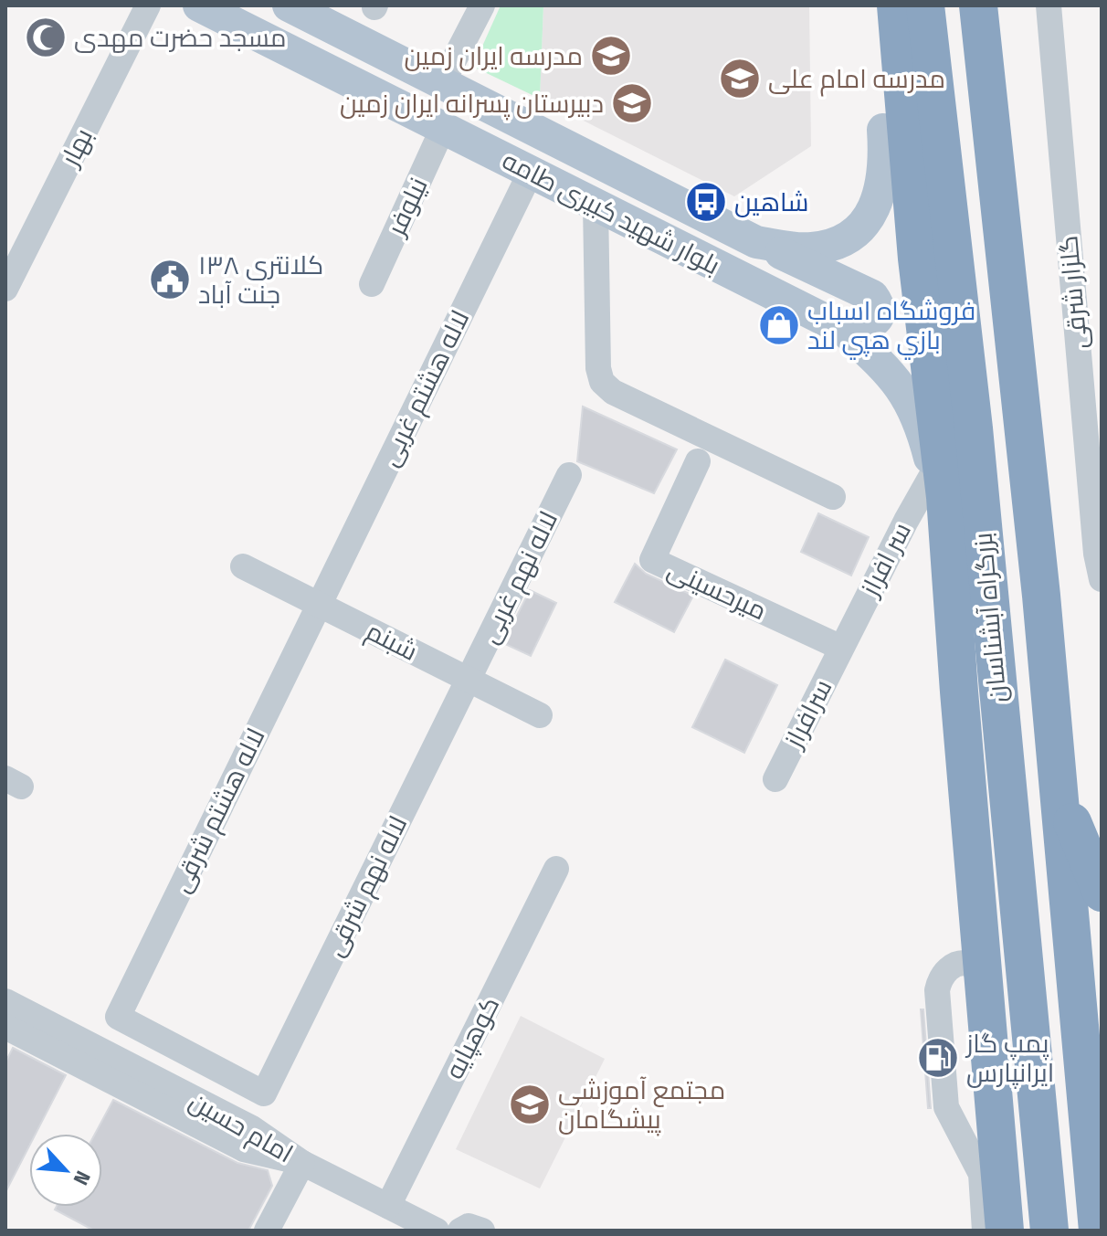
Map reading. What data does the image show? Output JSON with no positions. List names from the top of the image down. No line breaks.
{"streets":{"highway":["بزرگراه آبشناسان"],"main road":["بلوار شهید کبیری طامه"],"street":["بهار","نیلوفر","گلزار شرقی","لاله هشتم غربی","سر افراز","لاله نهم غربی","میرحسینی","شبنم","سرافراز","لاله هشتم شرقی","لاله نهم شرقی","کوهپایه","امام حسین"]},"crossings":[["نیلوفر","بلوار شهید کبیری طامه"],["بلوار شهید کبیری طامه","لاله هشتم غربی"],["بلوار شهید کبیری طامه","سر افراز"],["لاله هشتم غربی","شبنم"],["لاله هشتم غربی","لاله هشتم شرقی"],["سر افراز","میرحسینی"],["سر افراز","سرافراز"],["لاله نهم غربی","شبنم"],["لاله نهم غربی","لاله نهم شرقی"],["میرحسینی","سرافراز"],["شبنم","لاله هشتم شرقی"],["شبنم","لاله نهم شرقی"],["لاله هشتم شرقی","لاله نهم شرقی"]],"places":{"mosque":["مسجد حضرت مهدی"],"school or university":["مدرسه ایران زمین","مدرسه امام علی","دبیرستان پسرانه ایران زمین","مجتمع آموزشی پیشگامان"],"bus stop":["شاهین"],"public building":["کلانتری ۱۳۸ جنت آباد"],"shop":["فروشگاه اسباب بازي هپي لند"],"fuel station":["پمپ گاز ایرانپارس"]},"north":"bottom right"}
